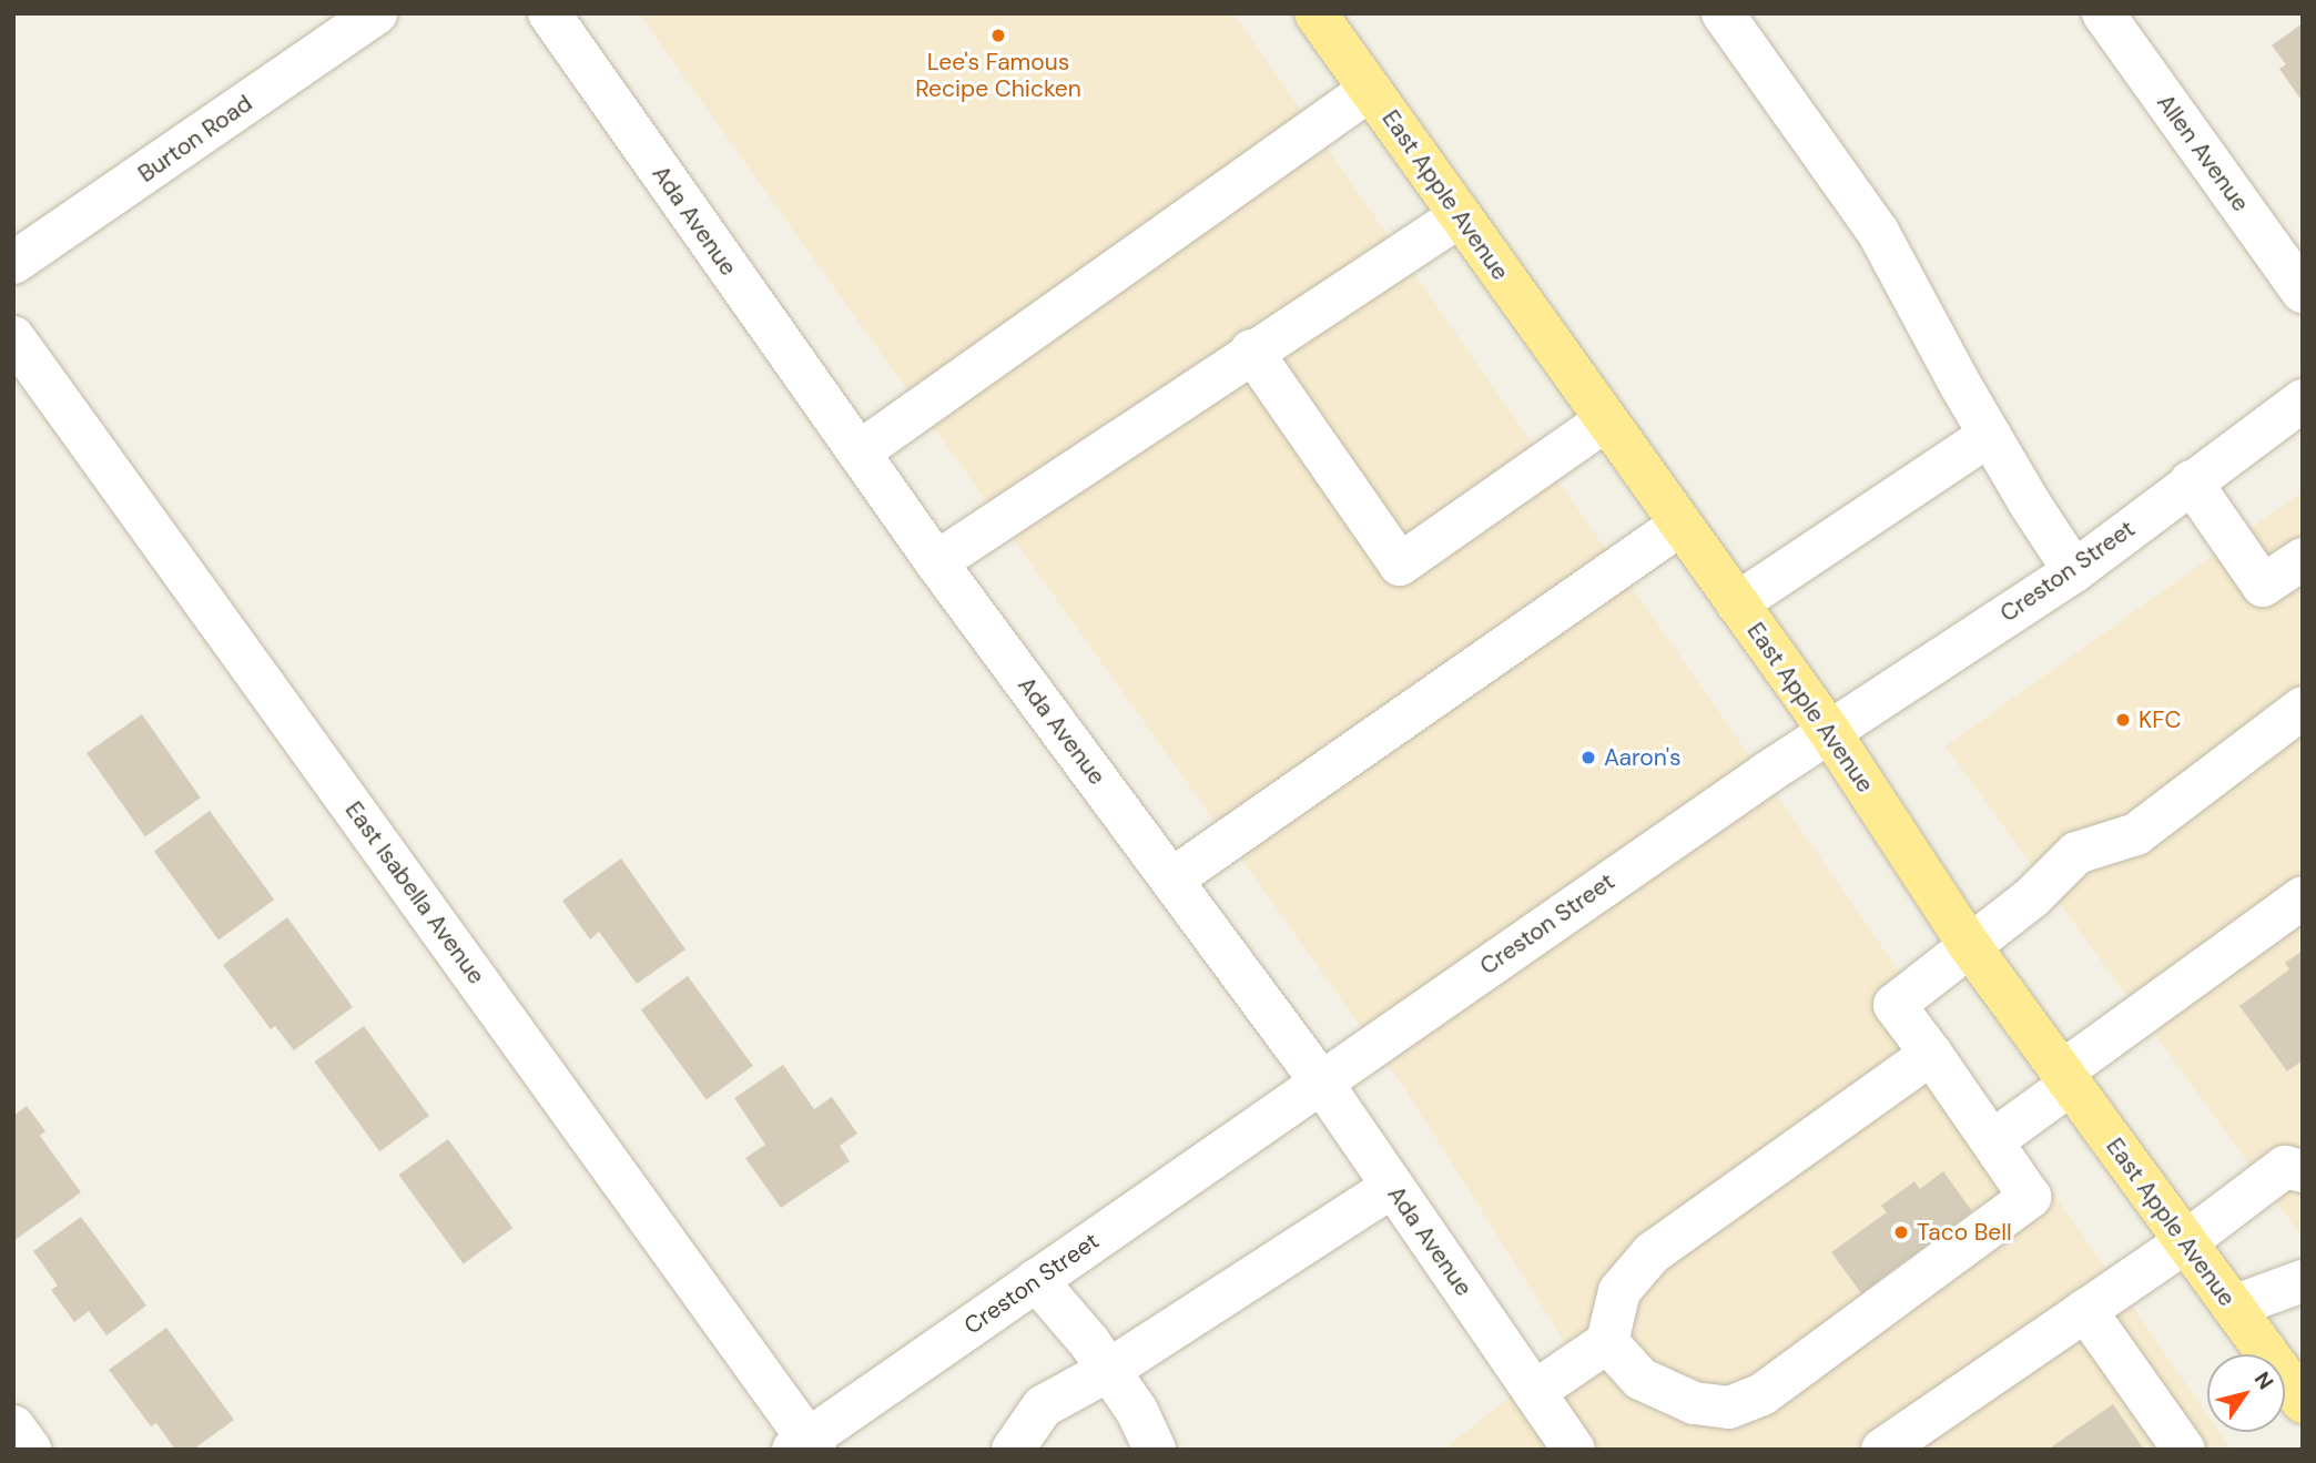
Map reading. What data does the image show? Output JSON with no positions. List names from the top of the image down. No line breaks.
{"streets":{"main road":["East Apple Avenue"],"street":["Burton Road","Allen Avenue","Ada Avenue","Creston Street","East Isabella Avenue"]},"crossings":[["East Apple Avenue","Creston Street"],["Ada Avenue","Creston Street"],["Creston Street","East Isabella Avenue"]],"places":["Lee's Famous Recipe Chicken","KFC","Aaron's","Taco Bell"],"north":"top right"}
